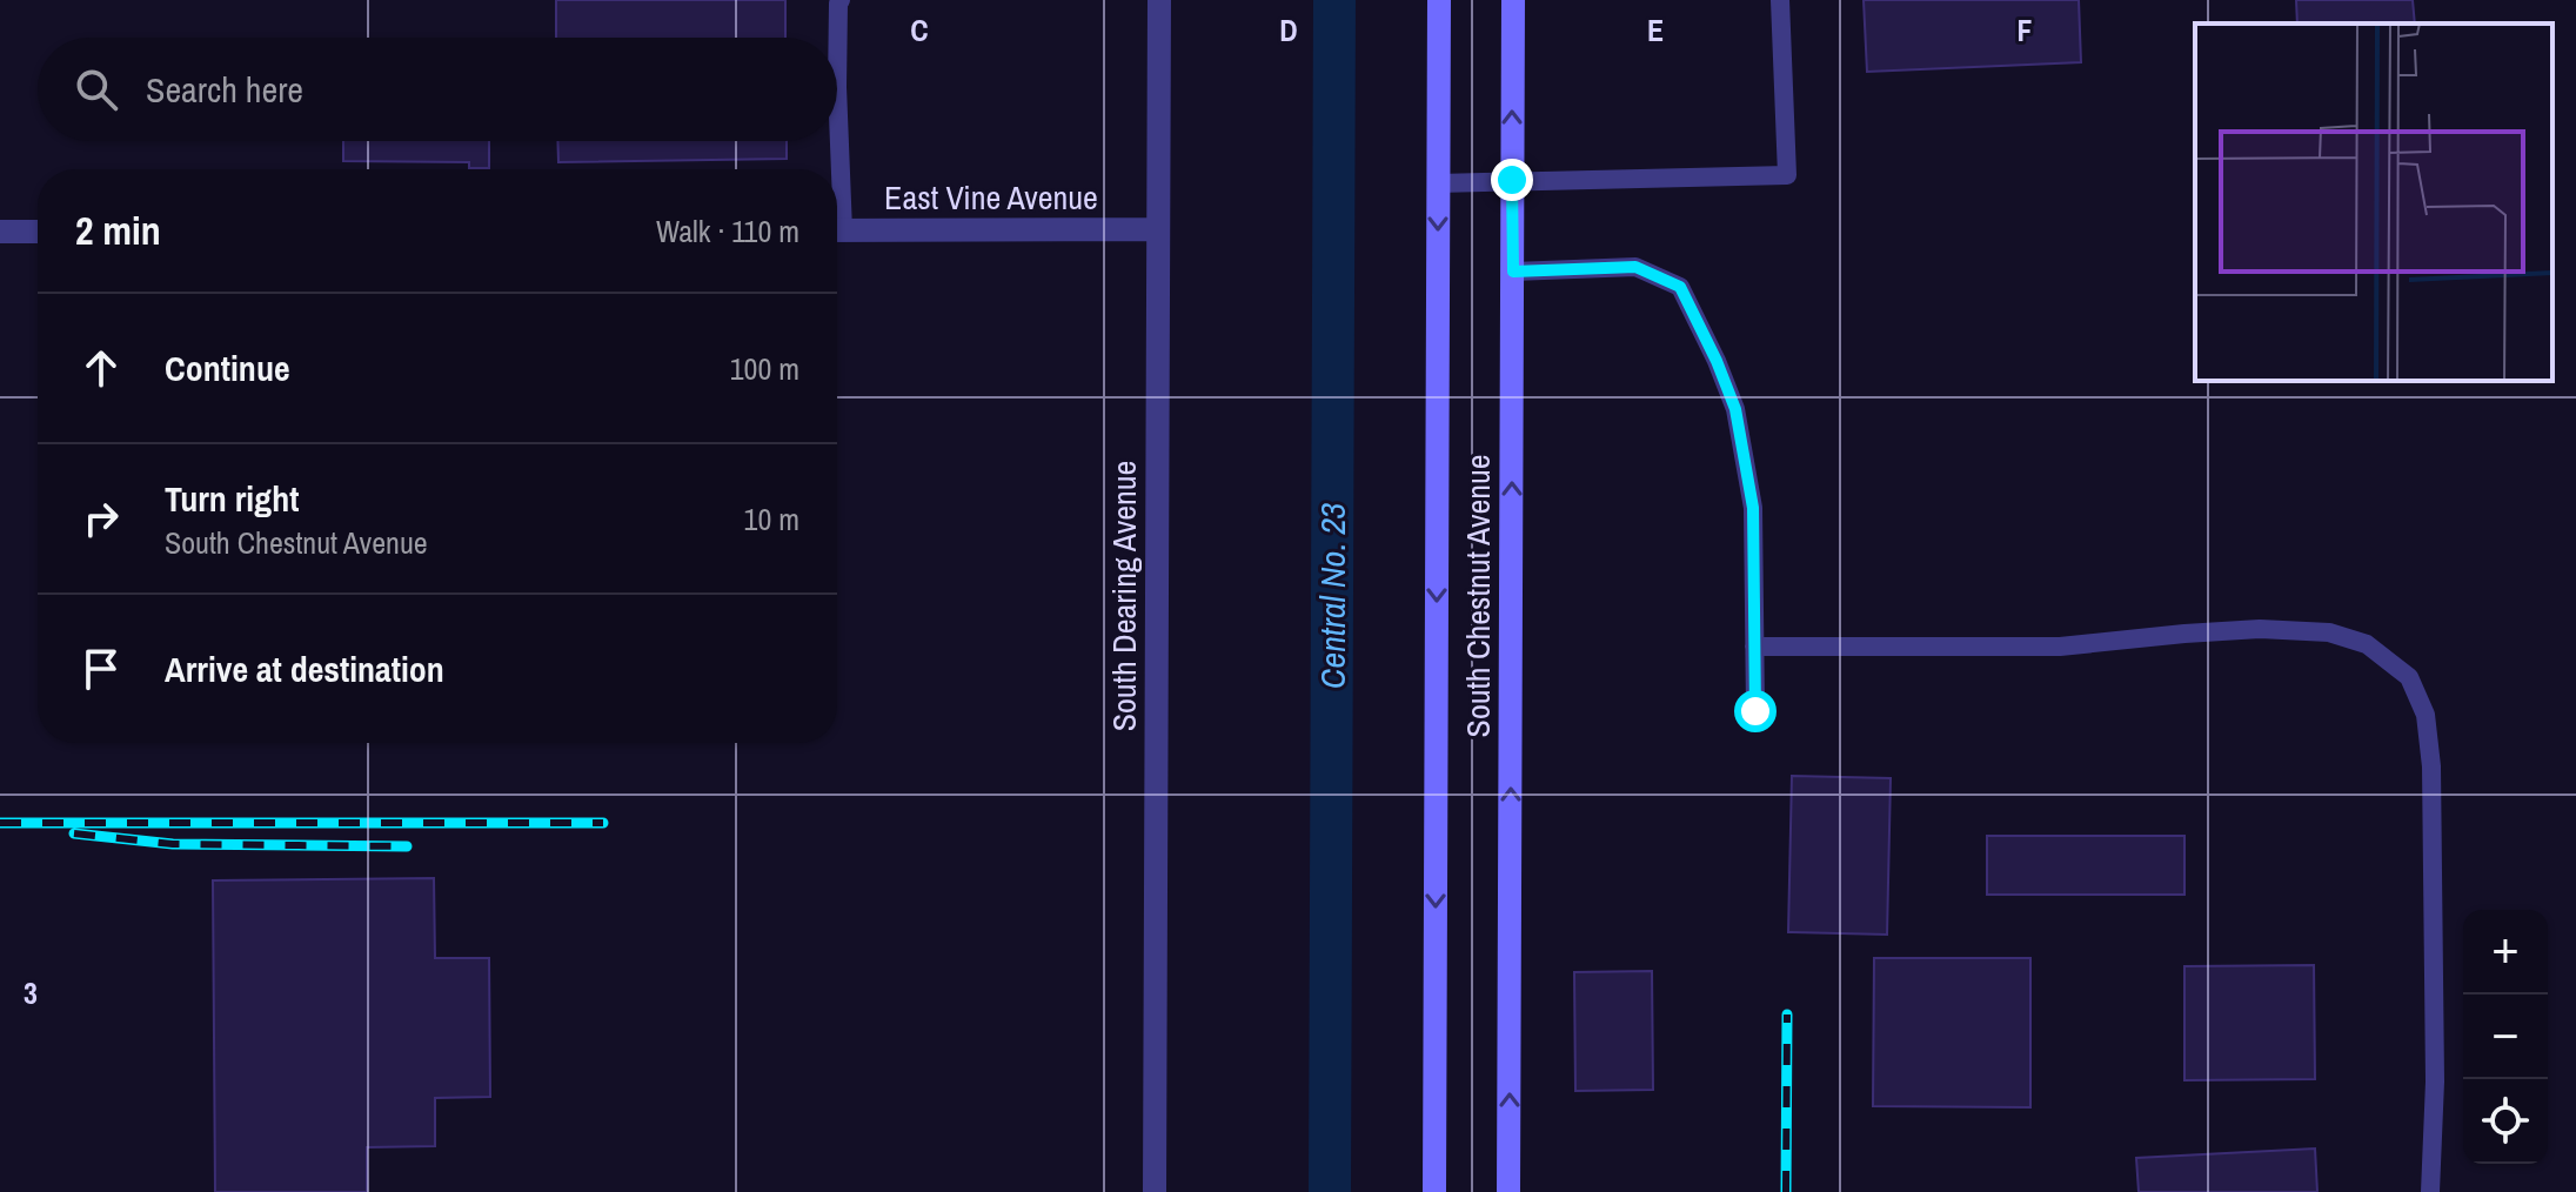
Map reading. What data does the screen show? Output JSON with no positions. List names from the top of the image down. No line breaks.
{"streets":{"main road":["South Chestnut Avenue"],"street":["East Vine Avenue","South Dearing Avenue"]},"crossings":[["East Vine Avenue","South Dearing Avenue"]],"water":["Central No. 23"],"page":{"search":"Search here","heading":["2 min","Walk · 110 m"],"list":[["Continue","100 m"],["Turn right","South Chestnut Avenue","10 m"],"Arrive at destination"],"map_buttons":["+","−"]},"grid":{"columns":["C","D","E","F"],"rows":["3"]}}
